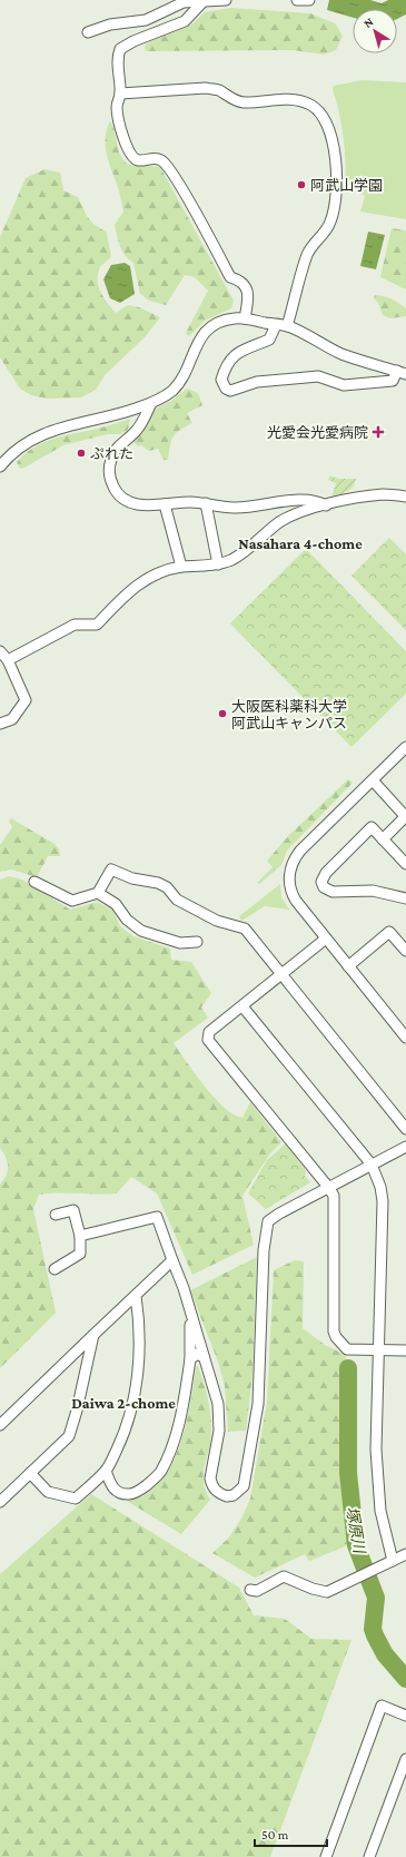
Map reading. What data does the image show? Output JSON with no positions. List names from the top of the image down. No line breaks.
{"districts":["Nasahara 4-chome","Daiwa 2-chome"],"water":["塚原川"],"places":{"other":["阿武山学園","ぷれた","大阪医科薬科大学 阿武山キャンパス"],"health":["光愛会光愛病院"]},"scale_bar":"50 m","north":"top left"}
